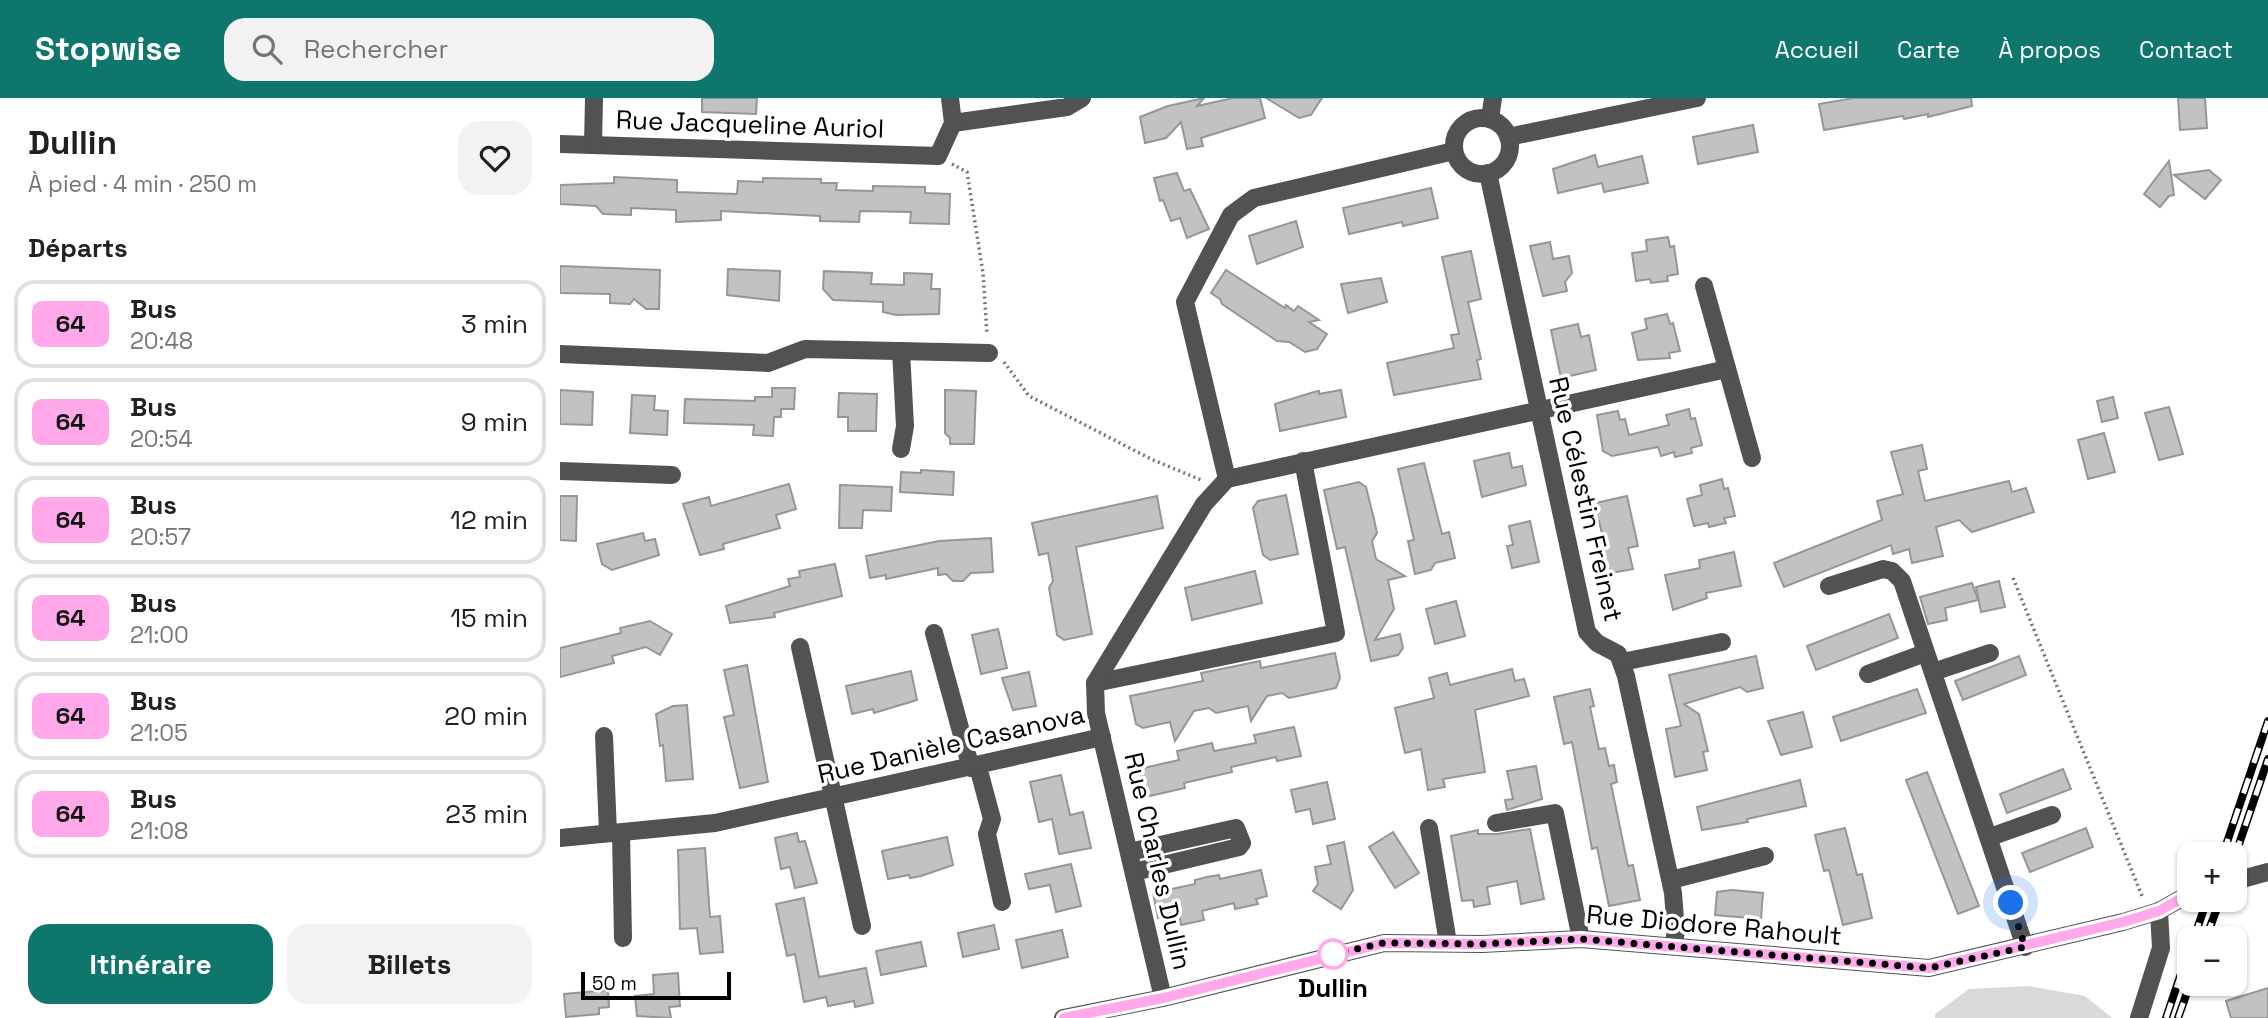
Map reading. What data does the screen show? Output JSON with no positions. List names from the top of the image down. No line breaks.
{"streets":{"street":["Rue Jacqueline Auriol","Rue Célestin Freinet","Rue Danièle Casanova","Rue Charles Dullin","Rue Diodore Rahoult"]},"crossings":[["Rue Danièle Casanova","Rue Charles Dullin"],["Rue Charles Dullin","Rue Diodore Rahoult"]],"places":["Dullin"],"lines":["bus line 64"],"scale_bar":"50 m","page":{"header":"Stopwise","search":"Rechercher","nav":["Accueil","Carte","À propos","Contact"],"heading":[["Dullin","À pied · 4 min · 250 m"],"Départs"],"list":[{"mark":"64","name":"Bus","note":"20:48","value":"3 min"},{"mark":"64","name":"Bus","note":"20:54","value":"9 min"},{"mark":"64","name":"Bus","note":"20:57","value":"12 min"},{"mark":"64","name":"Bus","note":"21:00","value":"15 min"},{"mark":"64","name":"Bus","note":"21:05","value":"20 min"},{"mark":"64","name":"Bus","note":"21:08","value":"23 min"}],"map_buttons":["+","−"],"buttons":["Itinéraire","Billets"],"scale":"50 m"}}
